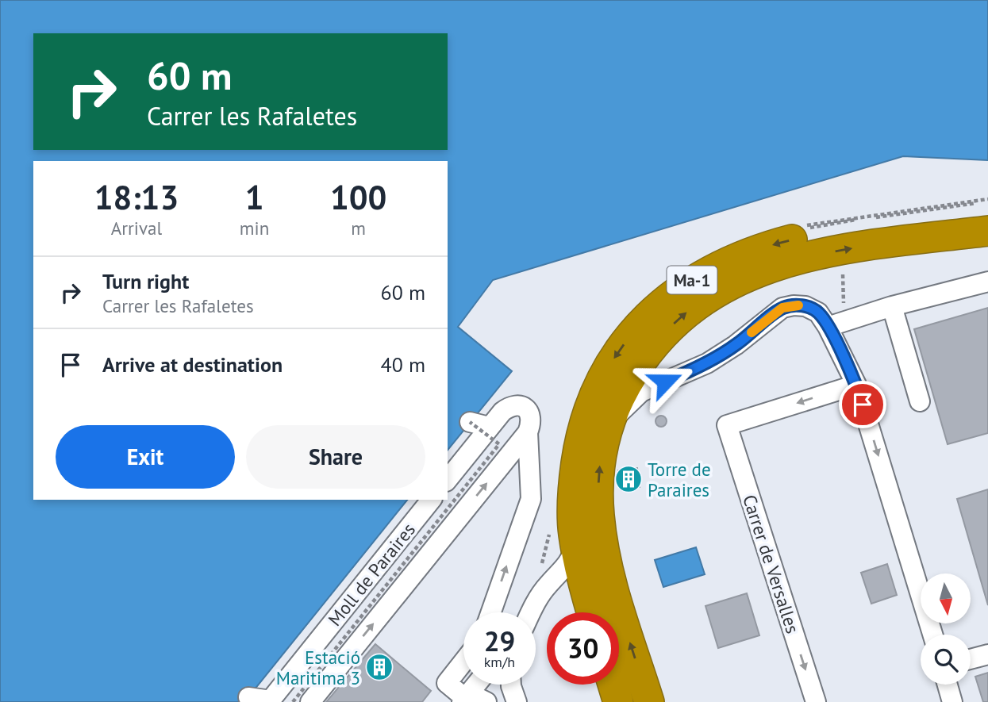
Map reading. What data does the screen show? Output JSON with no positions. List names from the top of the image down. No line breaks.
{"streets":{"highway":["Ma-1"],"street":["Carrer de Versalles","Moll de Paraires"]},"places":{"building":["Torre de Paraires","Estació Maritima 3"]},"north":"bottom","page":{"turn":["60 m","Carrer les Rafaletes"],"eta":["18:13","Arrival","1","min","100","m"],"list":[{"name":"Turn right","note":"Carrer les Rafaletes","value":"60 m"},{"name":"Arrive at destination","value":"40 m"}],"buttons":["Exit","Share"],"speed":"29 km/h","limit":"30"}}
